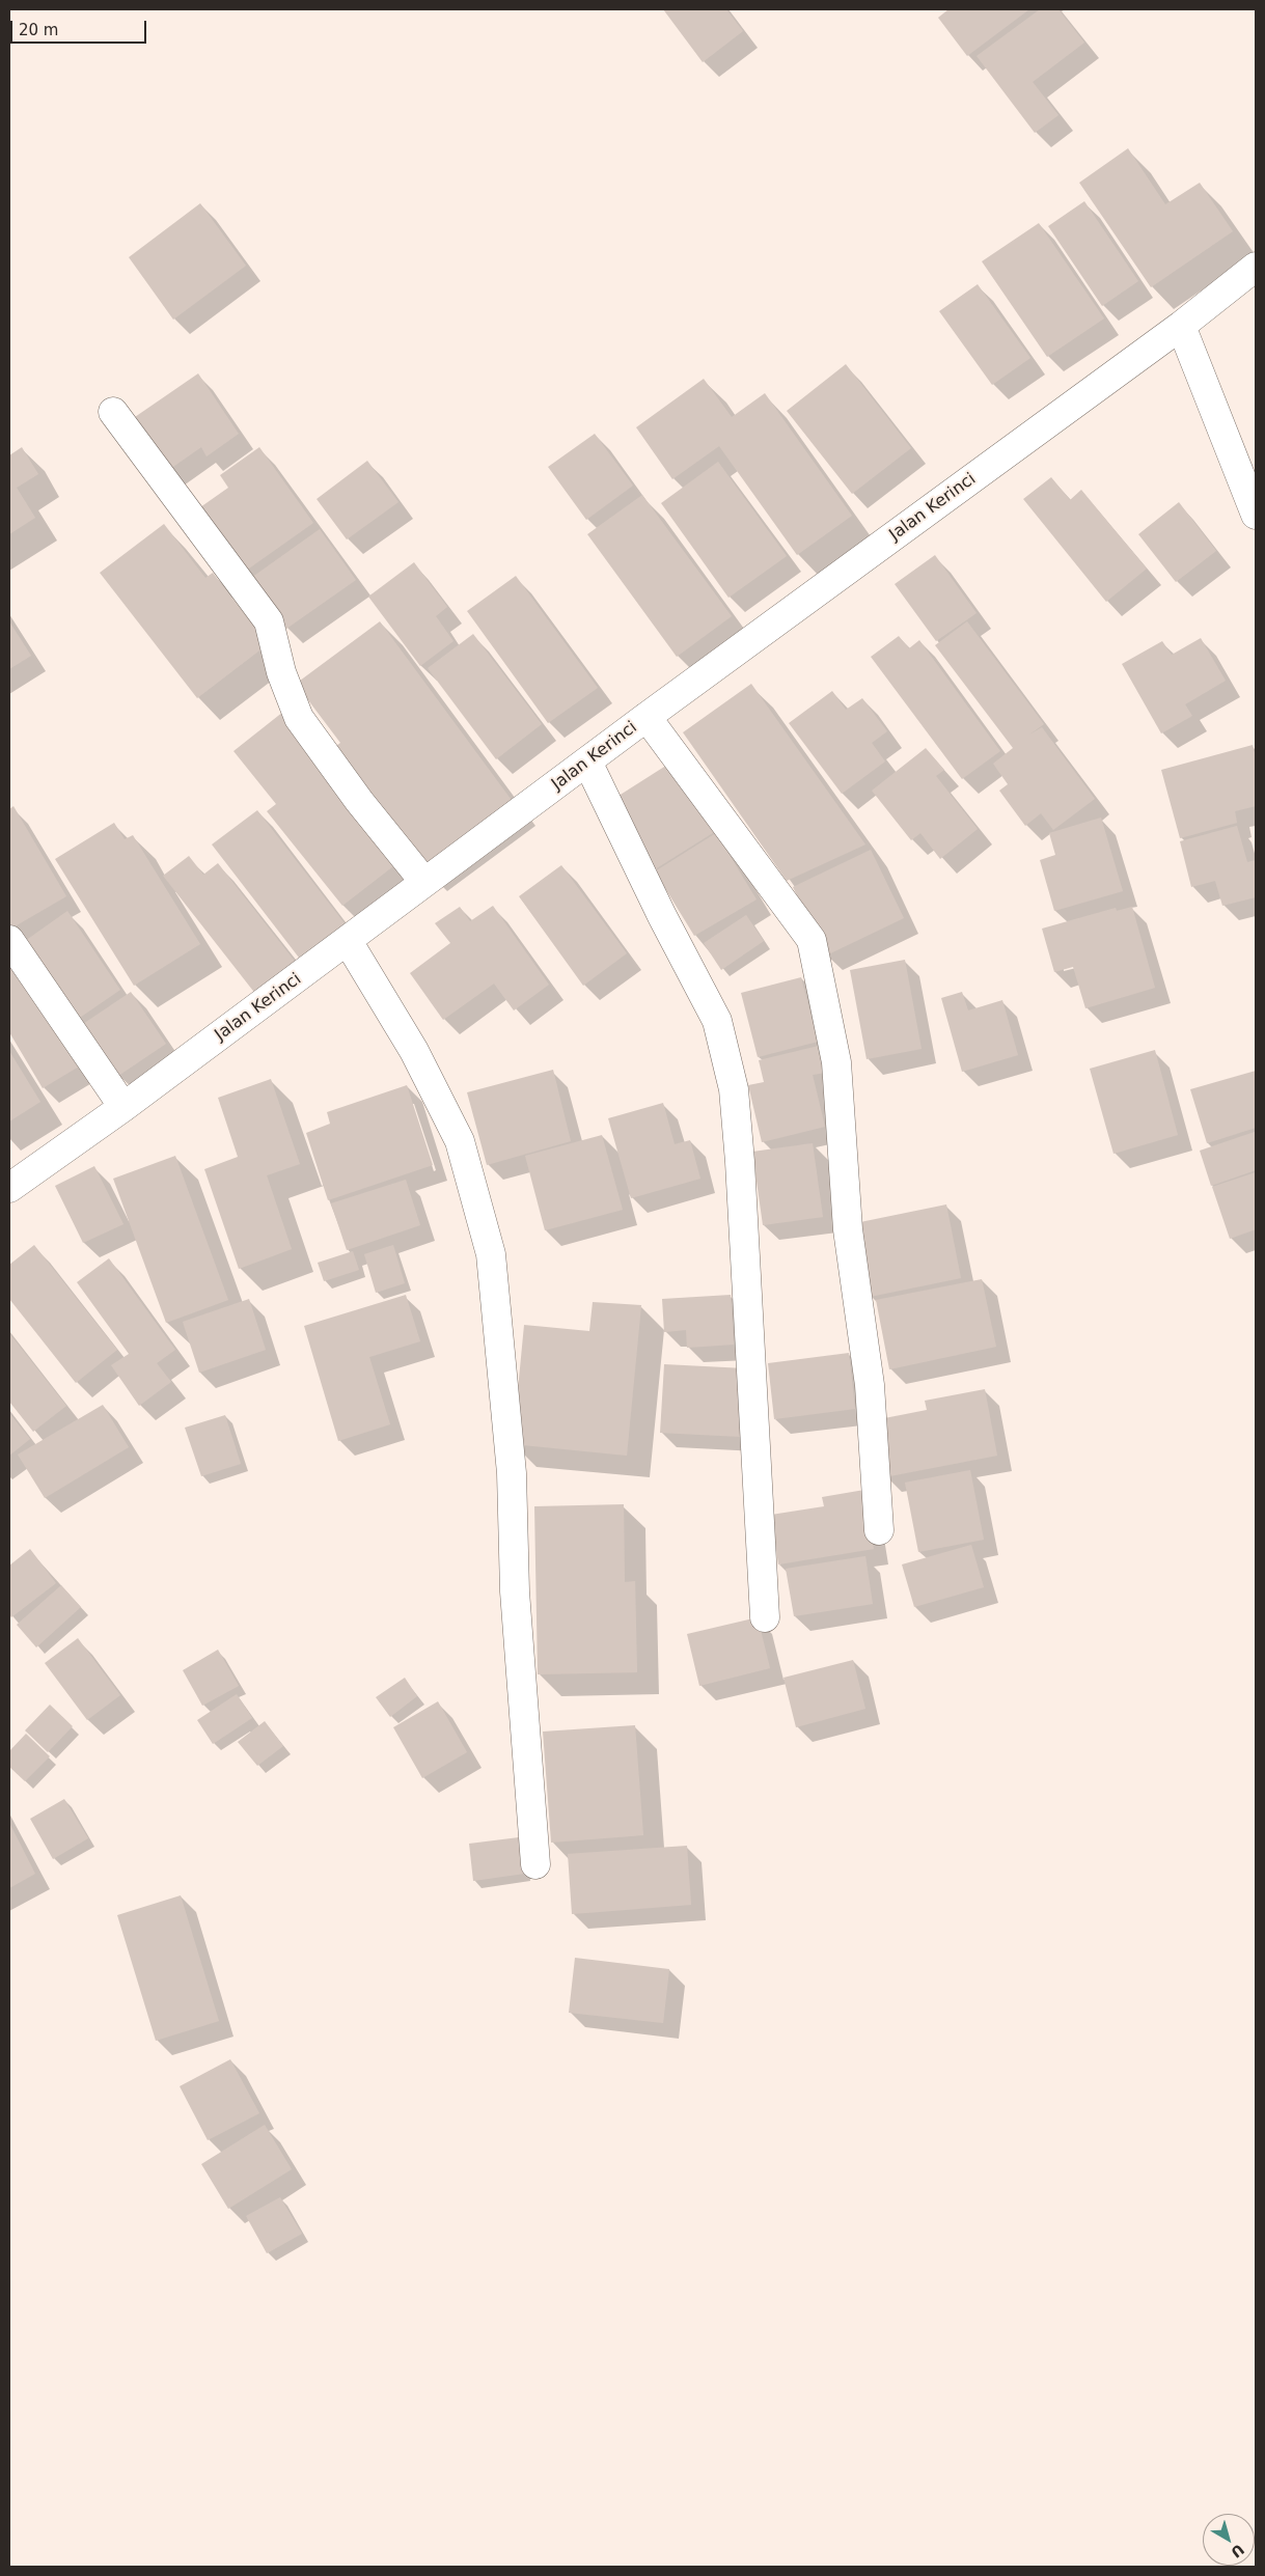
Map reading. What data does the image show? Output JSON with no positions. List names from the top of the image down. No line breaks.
{"streets":{"street":["Jalan Kerinci"]},"scale_bar":"20 m","north":"bottom right"}
